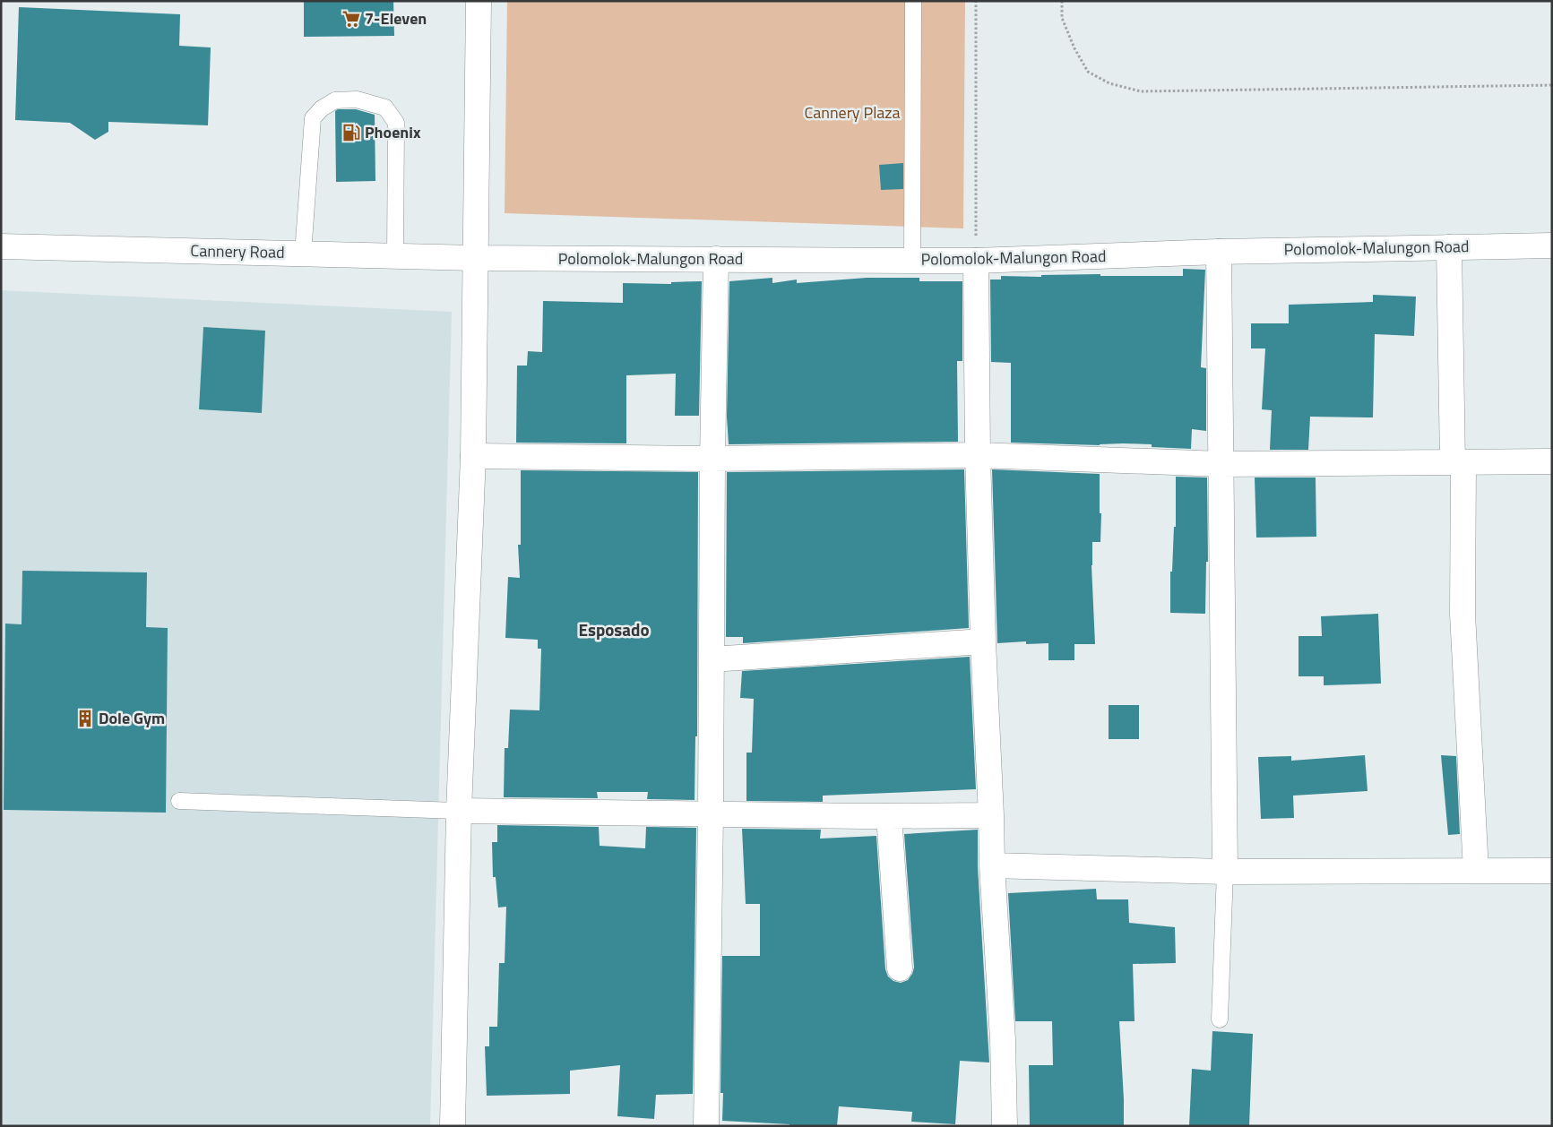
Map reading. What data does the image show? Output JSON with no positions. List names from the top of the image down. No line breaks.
{"streets":{"street":["Polomolok-Malungon Road","Cannery Road"]},"crossings":[["Polomolok-Malungon Road","Cannery Road"]],"districts":["Esposado"],"parks":["Cannery Plaza"],"places":{"supermarket":["7-Eleven"],"fuel station":["Phoenix"],"building":["Dole Gym"]}}
